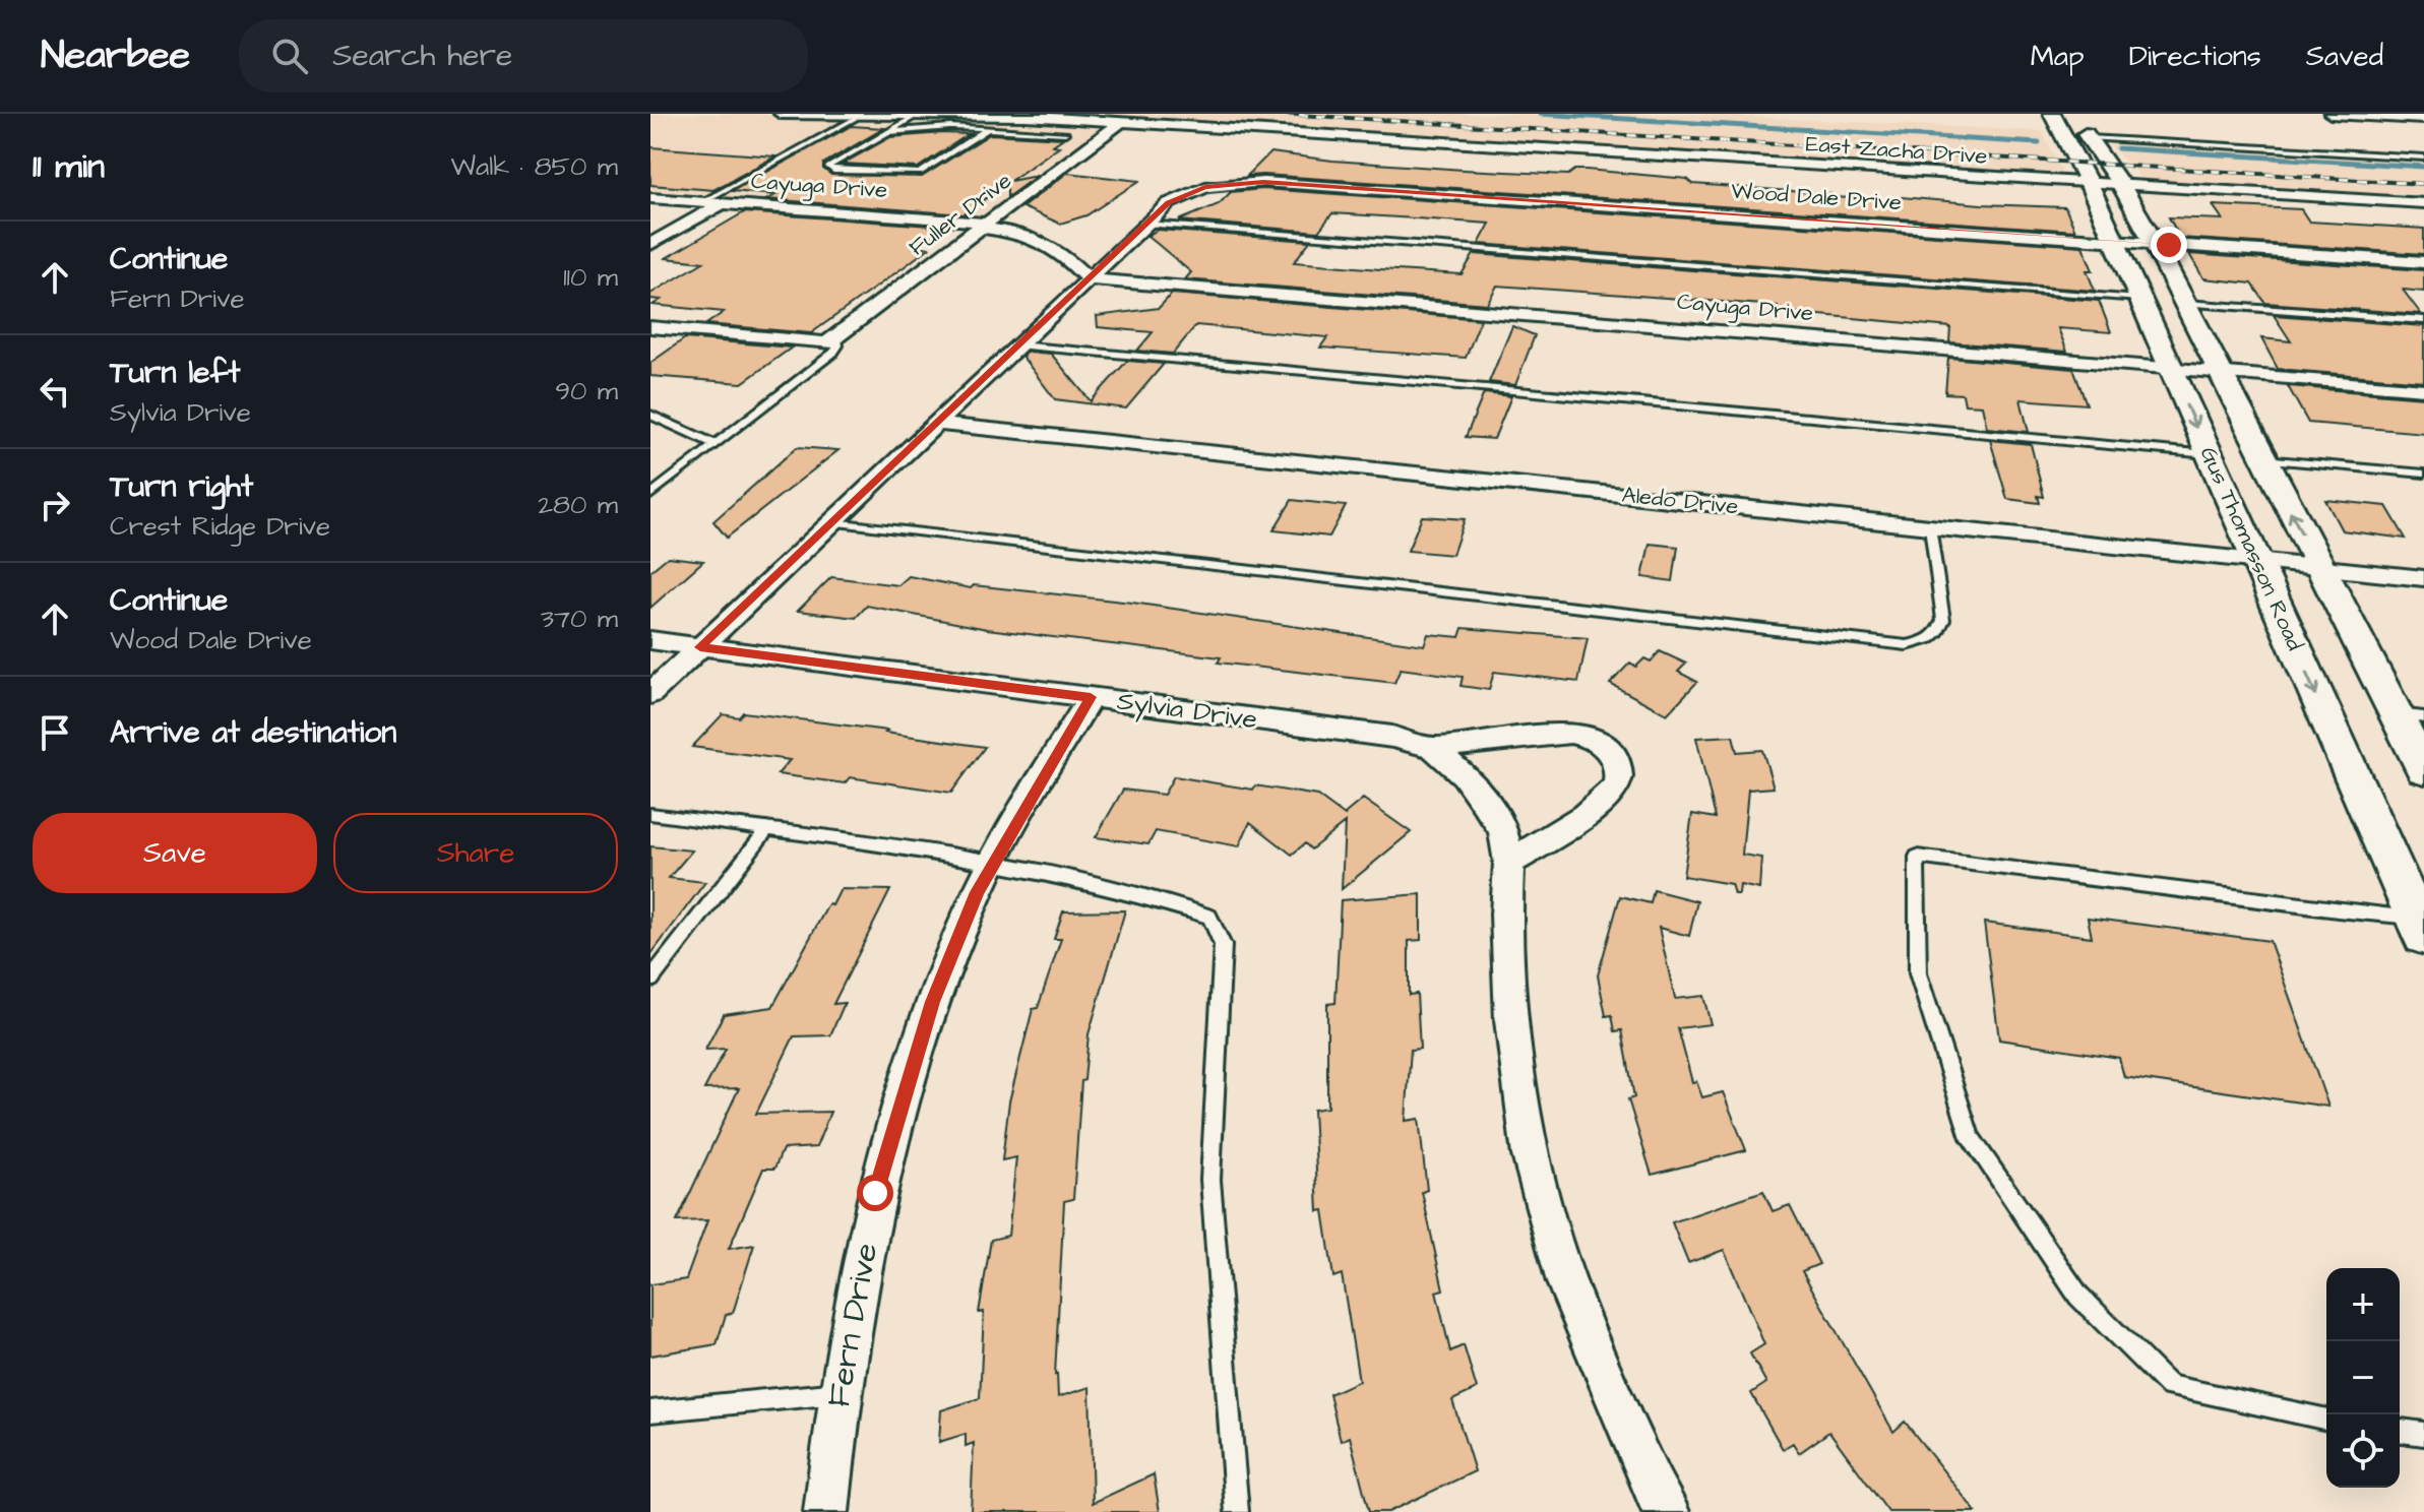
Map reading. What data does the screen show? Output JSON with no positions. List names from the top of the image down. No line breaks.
{"streets":{"main road":["Gus Thomasson Road"],"street":["East Zacha Drive","Cayuga Drive","Wood Dale Drive","Fuller Drive","Aledo Drive","Sylvia Drive","Fern Drive"]},"crossings":[["East Zacha Drive","Fuller Drive"],["East Zacha Drive","Gus Thomasson Road"],["Cayuga Drive","Wood Dale Drive"],["Cayuga Drive","Fuller Drive"],["Cayuga Drive","Gus Thomasson Road"],["Wood Dale Drive","Aledo Drive"],["Wood Dale Drive","Gus Thomasson Road"],["Wood Dale Drive","Sylvia Drive"],["Aledo Drive","Gus Thomasson Road"],["Sylvia Drive","Fern Drive"]],"page":{"header":"Nearbee","search":"Search here","nav":["Map","Directions","Saved"],"heading":["11 min","Walk · 850 m"],"list":[["Continue","Fern Drive","110 m"],["Turn left","Sylvia Drive","90 m"],["Turn right","Crest Ridge Drive","280 m"],["Continue","Wood Dale Drive","370 m"],"Arrive at destination"],"buttons":["Save","Share"],"map_buttons":["+","−"]}}
